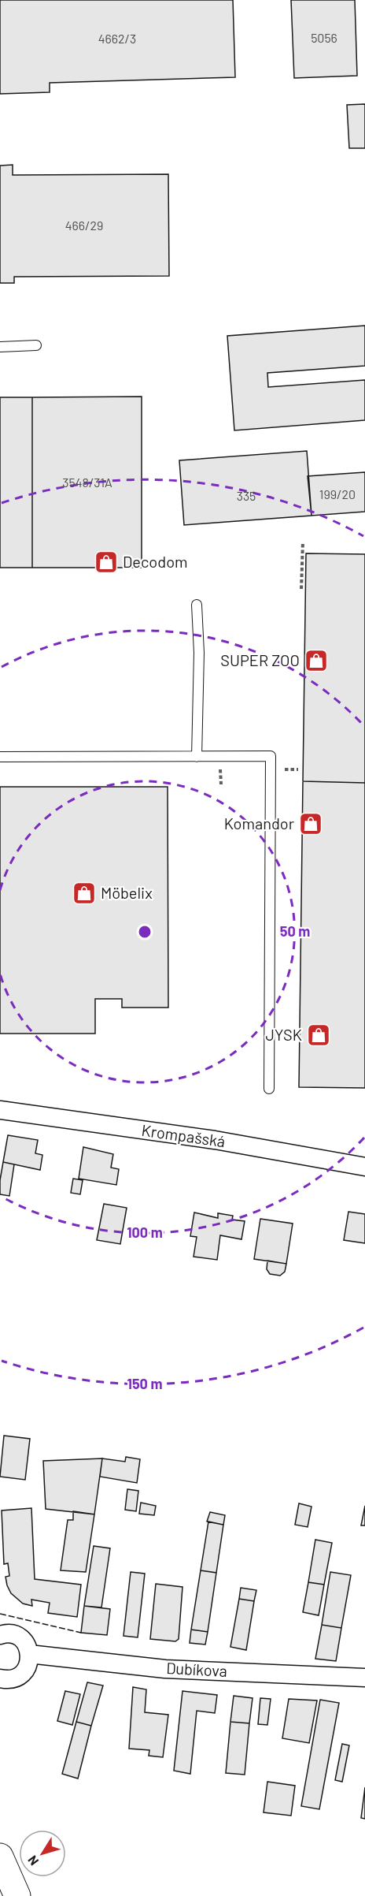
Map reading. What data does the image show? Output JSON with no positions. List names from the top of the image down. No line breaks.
{"streets":{"street":["Krompašská","Dubíkova"]},"places":{"shop":["Decodom","SUPER ZOO","Komandor","Möbelix","JYSK"]},"house_numbers":["5056","4662/3","466/29","3548/31A","199/20","335"],"north":"bottom left","rings":["50 m","100 m","150 m"]}
